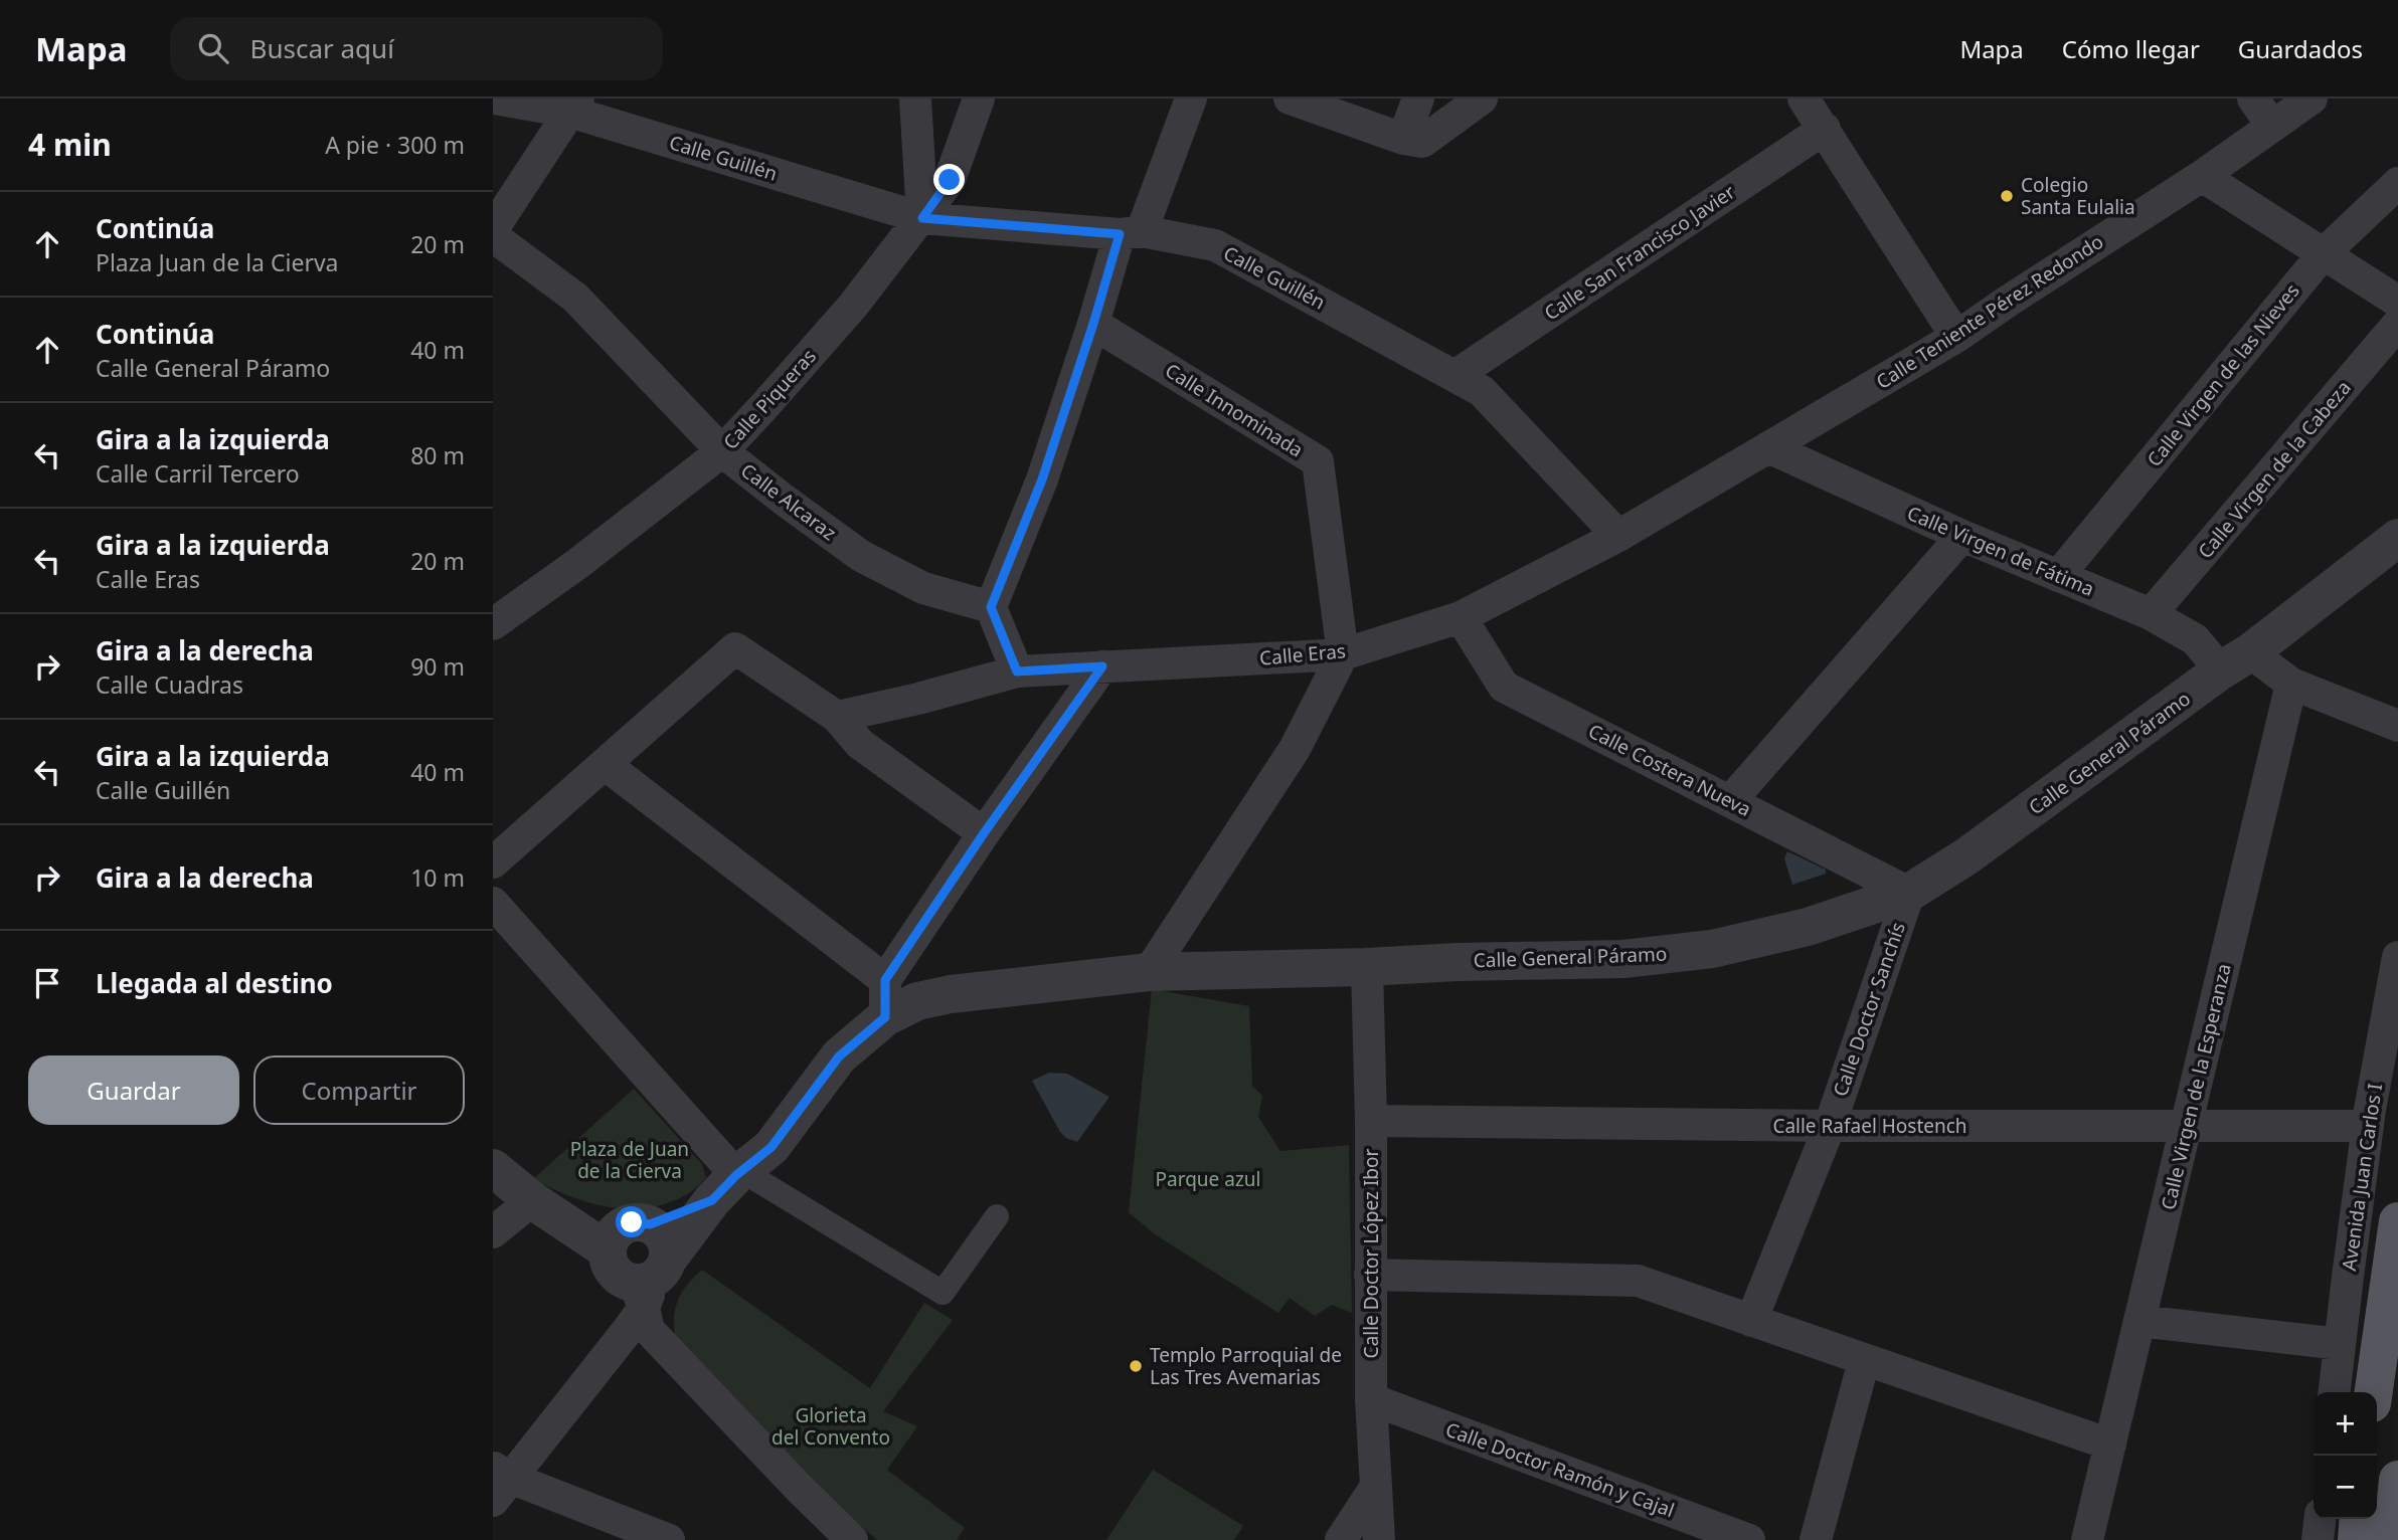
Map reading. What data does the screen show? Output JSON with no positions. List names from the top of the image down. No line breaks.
{"streets":{"street":["Calle Guillén","Calle San Francisco Javier","Calle Teniente Pérez Redondo","Calle Virgen de las Nieves","Calle Piqueras","Calle Innominada","Calle Virgen de la Cabeza","Calle Alcaraz","Calle Virgen de Fátima","Calle Eras","Calle General Páramo","Calle Costera Nueva","Calle Doctor Sanchís","Calle Virgen de la Esperanza","Calle Rafael Hostench","Avenida Juan Carlos I","Calle Doctor López Ibor","Calle Doctor Ramón y Cajal"]},"crossings":[["Calle Guillén","Calle San Francisco Javier"],["Calle Guillén","Calle Piqueras"],["Calle Guillén","Calle Eras"],["Calle Teniente Pérez Redondo","Calle Virgen de Fátima"],["Calle Teniente Pérez Redondo","Calle Eras"],["Calle Virgen de las Nieves","Calle Virgen de Fátima"],["Calle Piqueras","Calle Alcaraz"],["Calle Innominada","Calle Eras"],["Calle Virgen de la Cabeza","Calle Virgen de Fátima"],["Calle Virgen de Fátima","Calle Eras"],["Calle Virgen de Fátima","Calle General Páramo"],["Calle Eras","Calle Costera Nueva"],["Calle General Páramo","Calle Costera Nueva"],["Calle General Páramo","Calle Doctor Sanchís"],["Calle General Páramo","Calle Doctor López Ibor"],["Calle Costera Nueva","Calle Doctor Sanchís"],["Calle Doctor Sanchís","Calle Rafael Hostench"],["Calle Virgen de la Esperanza","Calle Rafael Hostench"],["Calle Rafael Hostench","Avenida Juan Carlos I"],["Calle Rafael Hostench","Calle Doctor López Ibor"],["Calle Doctor López Ibor","Calle Doctor Ramón y Cajal"]],"parks":["Plaza de Juan de la Cierva","Parque azul","Glorieta del Convento"],"places":["Colegio Santa Eulalia","Templo Parroquial de Las Tres Avemarias"],"page":{"header":"Mapa","search":"Buscar aquí","nav":["Mapa","Cómo llegar","Guardados"],"heading":["4 min","A pie · 300 m"],"list":[["Continúa","Plaza Juan de la Cierva","20 m"],["Continúa","Calle General Páramo","40 m"],["Gira a la izquierda","Calle Carril Tercero","80 m"],["Gira a la izquierda","Calle Eras","20 m"],["Gira a la derecha","Calle Cuadras","90 m"],["Gira a la izquierda","Calle Guillén","40 m"],["Gira a la derecha","10 m"],"Llegada al destino"],"buttons":["Guardar","Compartir"],"map_buttons":["+","−"]}}
